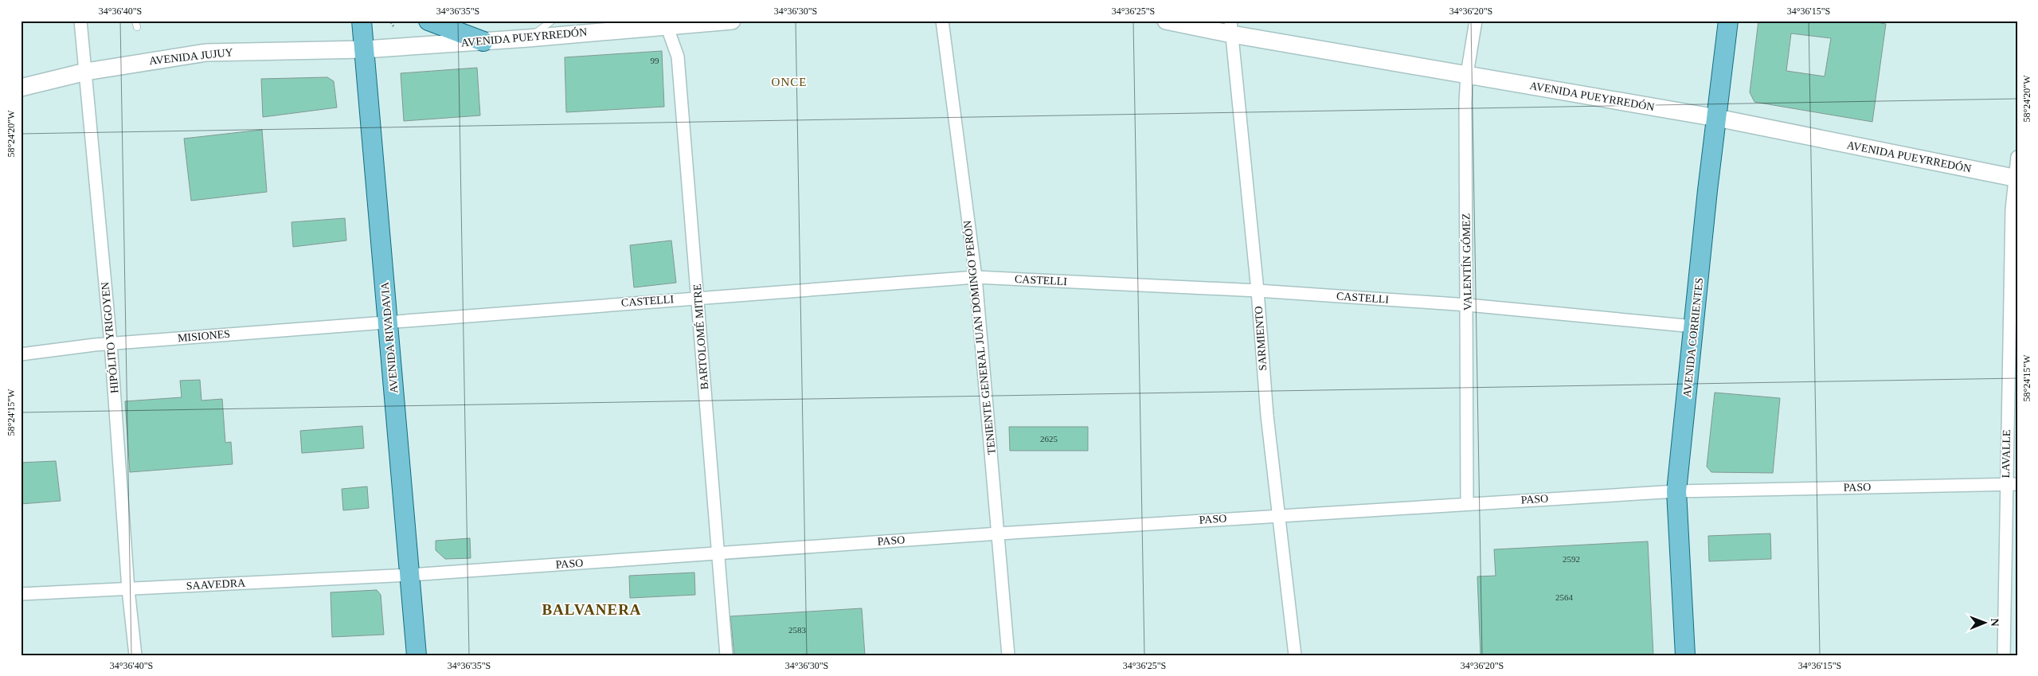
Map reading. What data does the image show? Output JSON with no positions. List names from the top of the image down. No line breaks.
{"streets":{"main road":["AVENIDA PUEYRREDÓN","AVENIDA JUJUY","AVENIDA RIVADAVIA","AVENIDA CORRIENTES"],"street":["VALENTÍN GÓMEZ","CASTELLI","MISIONES","BARTOLOMÉ MITRE","HIPÓLITO YRIGOYEN","TENIENTE GENERAL JUAN DOMINGO PERÓN","SARMIENTO","LAVALLE","PASO","SAAVEDRA"]},"crossings":[["AVENIDA PUEYRREDÓN","AVENIDA JUJUY"],["AVENIDA PUEYRREDÓN","VALENTÍN GÓMEZ"],["AVENIDA PUEYRREDÓN","BARTOLOMÉ MITRE"],["AVENIDA PUEYRREDÓN","AVENIDA RIVADAVIA"],["AVENIDA PUEYRREDÓN","AVENIDA CORRIENTES"],["AVENIDA PUEYRREDÓN","SARMIENTO"],["AVENIDA PUEYRREDÓN","LAVALLE"],["AVENIDA JUJUY","HIPÓLITO YRIGOYEN"],["AVENIDA JUJUY","AVENIDA RIVADAVIA"],["VALENTÍN GÓMEZ","CASTELLI"],["VALENTÍN GÓMEZ","PASO"],["CASTELLI","MISIONES"],["CASTELLI","BARTOLOMÉ MITRE"],["CASTELLI","AVENIDA RIVADAVIA"],["CASTELLI","TENIENTE GENERAL JUAN DOMINGO PERÓN"],["CASTELLI","AVENIDA CORRIENTES"],["CASTELLI","SARMIENTO"],["MISIONES","HIPÓLITO YRIGOYEN"],["MISIONES","AVENIDA RIVADAVIA"],["BARTOLOMÉ MITRE","PASO"],["HIPÓLITO YRIGOYEN","SAAVEDRA"],["AVENIDA RIVADAVIA","PASO"],["AVENIDA RIVADAVIA","SAAVEDRA"],["TENIENTE GENERAL JUAN DOMINGO PERÓN","PASO"],["AVENIDA CORRIENTES","PASO"],["SARMIENTO","PASO"],["LAVALLE","PASO"],["PASO","SAAVEDRA"]],"districts":["ONCE","BALVANERA"],"house_numbers":["99","2625","2592","2564","2583"],"north":"right","coordinates":["34°36'40\"S","34°36'35\"S","34°36'30\"S","34°36'25\"S","34°36'20\"S","34°36'15\"S","58°24'20\"W","58°24'15\"W"]}
